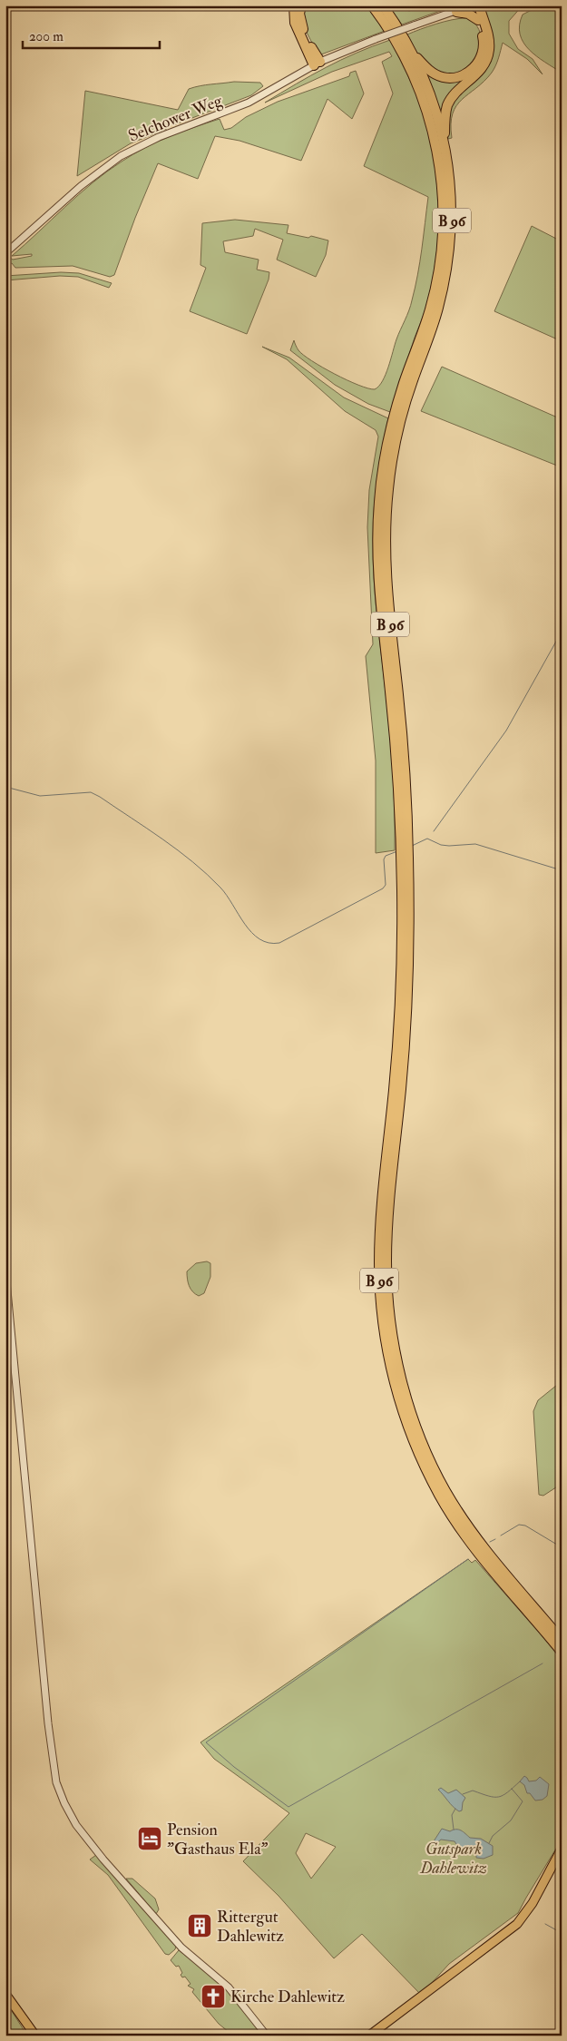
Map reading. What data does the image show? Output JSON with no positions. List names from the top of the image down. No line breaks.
{"streets":{"highway":["B 96"],"street":["Selchower Weg"]},"parks":["Gutspark Dahlewitz"],"places":{"hotel":["Pension \"Gasthaus Ela\""],"building":["Rittergut Dahlewitz"],"church":["Kirche Dahlewitz"]},"scale_bar":"200 m"}
